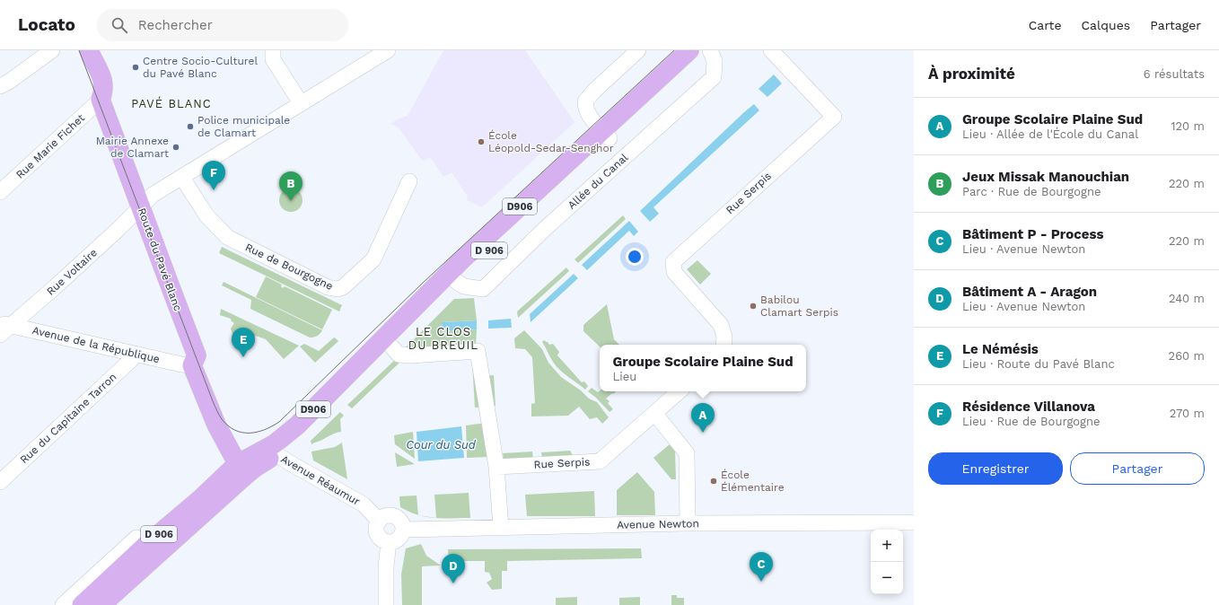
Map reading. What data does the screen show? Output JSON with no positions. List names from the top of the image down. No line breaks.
{"streets":{"main road":["D906","D 906","Route du Pavé Blanc"],"street":["Rue Marie Fichet","Allée du Canal","Rue Serpis","Rue de Bourgogne","Rue Voltaire","Avenue de la République","Rue du Capitaine Tarron","Avenue Réaumur","Avenue Newton"]},"crossings":[["Rue Marie Fichet","Route du Pavé Blanc"],["Allée du Canal","D 906"],["D906","D 906"],["D906","Avenue Réaumur"],["D 906","Route du Pavé Blanc"],["D 906","Avenue Réaumur"],["Route du Pavé Blanc","Rue Voltaire"],["Route du Pavé Blanc","Avenue de la République"],["Rue de Bourgogne","Rue Voltaire"],["Rue Voltaire","Avenue de la République"],["Avenue de la République","Rue du Capitaine Tarron"],["Avenue Réaumur","Avenue Newton"]],"districts":["PAVÉ BLANC","LE CLOS DU BREUIL"],"water":["Cour du Sud"],"places":["Centre Socio-Culturel du Pavé Blanc","Police municipale de Clamart","École Léopold-Sedar-Senghor","Mairie Annexe de Clamart","Babilou Clamart Serpis","École Élémentaire"],"page":{"header":"Locato","search":"Rechercher","nav":["Carte","Calques","Partager"],"heading":["À proximité","6 résultats"],"list":[{"mark":"A","name":"Groupe Scolaire Plaine Sud","note":"Lieu · Allée de l'École du Canal","value":"120 m"},{"mark":"B","name":"Jeux Missak Manouchian","note":"Parc · Rue de Bourgogne","value":"220 m"},{"mark":"C","name":"Bâtiment P - Process","note":"Lieu · Avenue Newton","value":"220 m"},{"mark":"D","name":"Bâtiment A - Aragon","note":"Lieu · Avenue Newton","value":"240 m"},{"mark":"E","name":"Le Némésis","note":"Lieu · Route du Pavé Blanc","value":"260 m"},{"mark":"F","name":"Résidence Villanova","note":"Lieu · Rue de Bourgogne","value":"270 m"}],"pins":["F","B","E","A","C","D"],"popup":["Groupe Scolaire Plaine Sud","Lieu"],"buttons":["Enregistrer","Partager"],"map_buttons":["+","−"]}}
